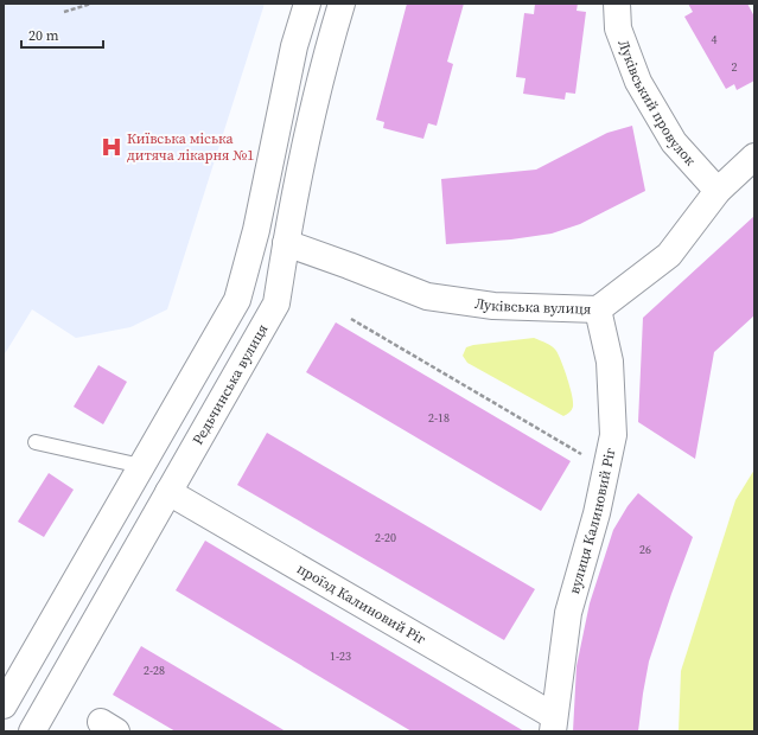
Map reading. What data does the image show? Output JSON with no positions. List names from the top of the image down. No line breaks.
{"streets":{"street":["Луківський провулок","Луківська вулиця","Редьчинська вулиця","вулиця Калиновий Ріг","проїзд Калиновий Ріг"]},"crossings":[["Луківський провулок","Луківська вулиця"],["Луківська вулиця","Редьчинська вулиця"],["Луківська вулиця","вулиця Калиновий Ріг"],["Редьчинська вулиця","проїзд Калиновий Ріг"],["вулиця Калиновий Ріг","проїзд Калиновий Ріг"]],"places":{"hospital":["Київська міська дитяча лікарня №1"]},"house_numbers":["4","2","2-18","2-20","26","1-23","2-28"],"scale_bar":"20 m"}
